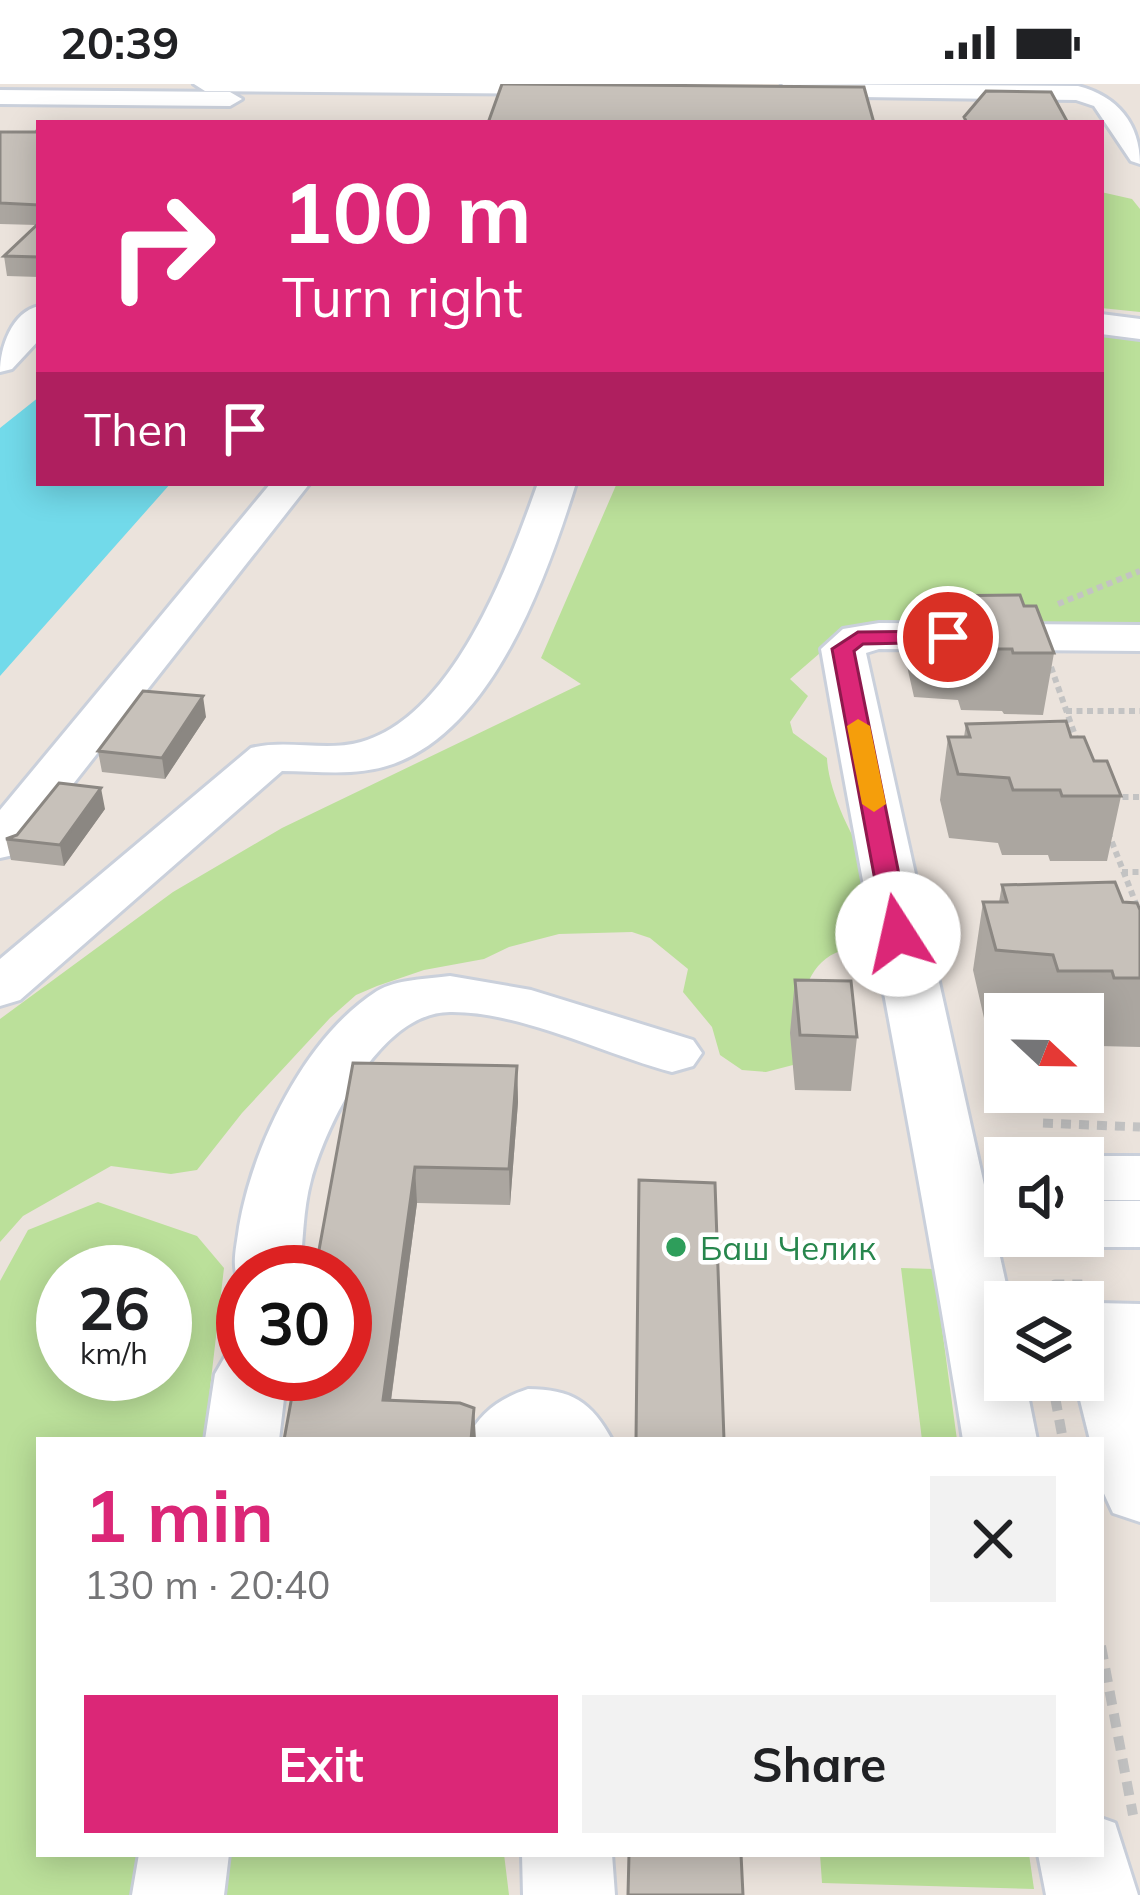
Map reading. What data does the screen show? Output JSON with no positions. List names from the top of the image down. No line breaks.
{"places":["Баш Челик"],"north":"right","page":{"status":"20:39","turn":["100 m","Turn right"],"then":"Then","speed":"26 km/h","limit":"30","heading":["1 min","130 m · 20:40"],"buttons":["Exit","Share"]}}
